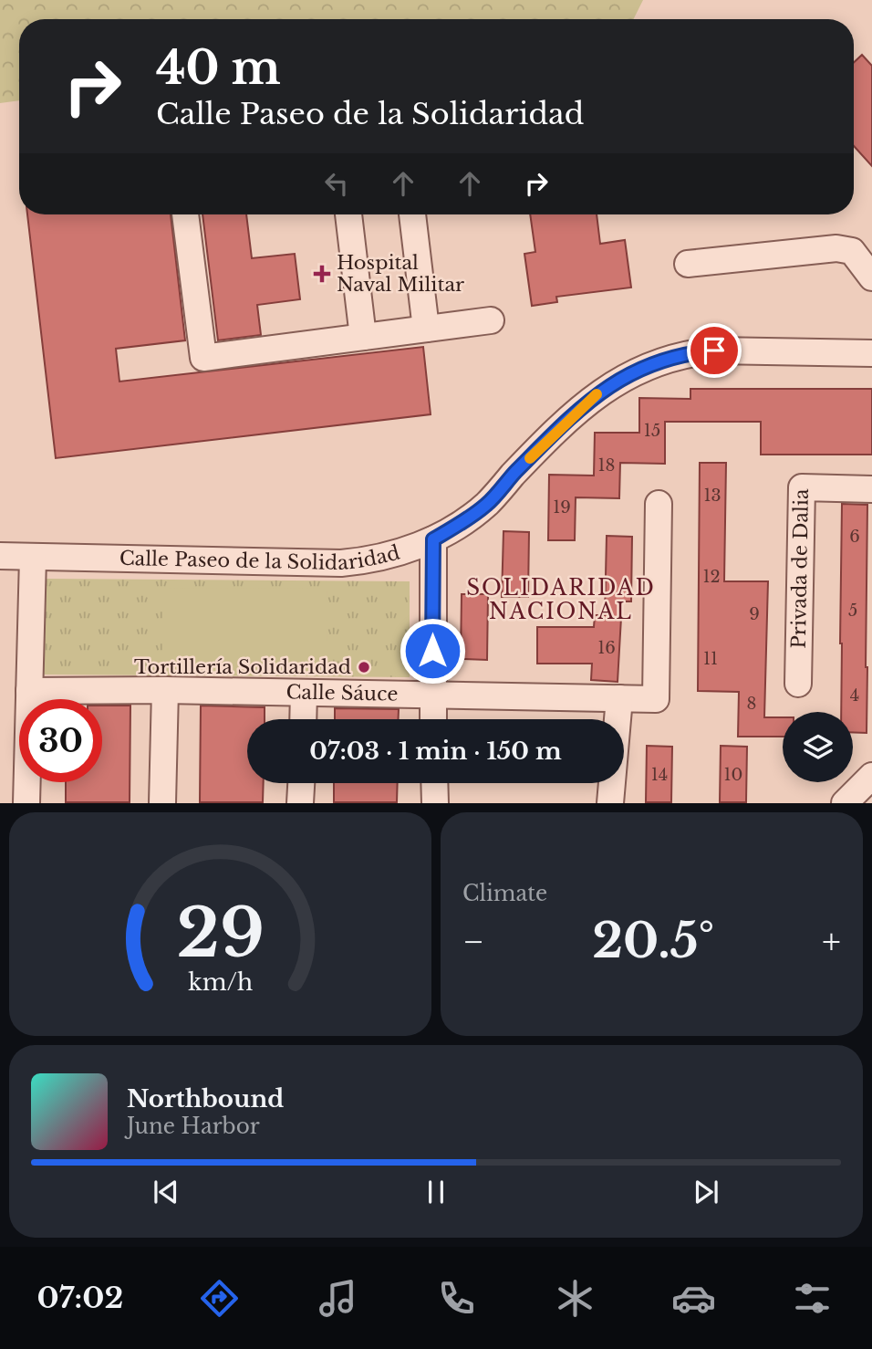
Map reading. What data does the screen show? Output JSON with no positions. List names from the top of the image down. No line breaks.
{"streets":{"street":["Calle Paseo de la Solidaridad","Privada de Dalia","Calle Sáuce"]},"districts":["SOLIDARIDAD NACIONAL"],"places":{"health":["Hospital Naval Militar"],"other":["Tortillería Solidaridad"]},"house_numbers":["15","18","13","19","6","12","5","9","16","11","4","8","14","10"],"page":{"turn":["40 m","Calle Paseo de la Solidaridad"],"limit":"30","trip":"07:03 · 1 min · 150 m","tile":"Climate","heat":["−","20.5°","+"],"song":["Northbound","June Harbor"],"tabs":"07:02","gauge":["29","km/h"]}}
